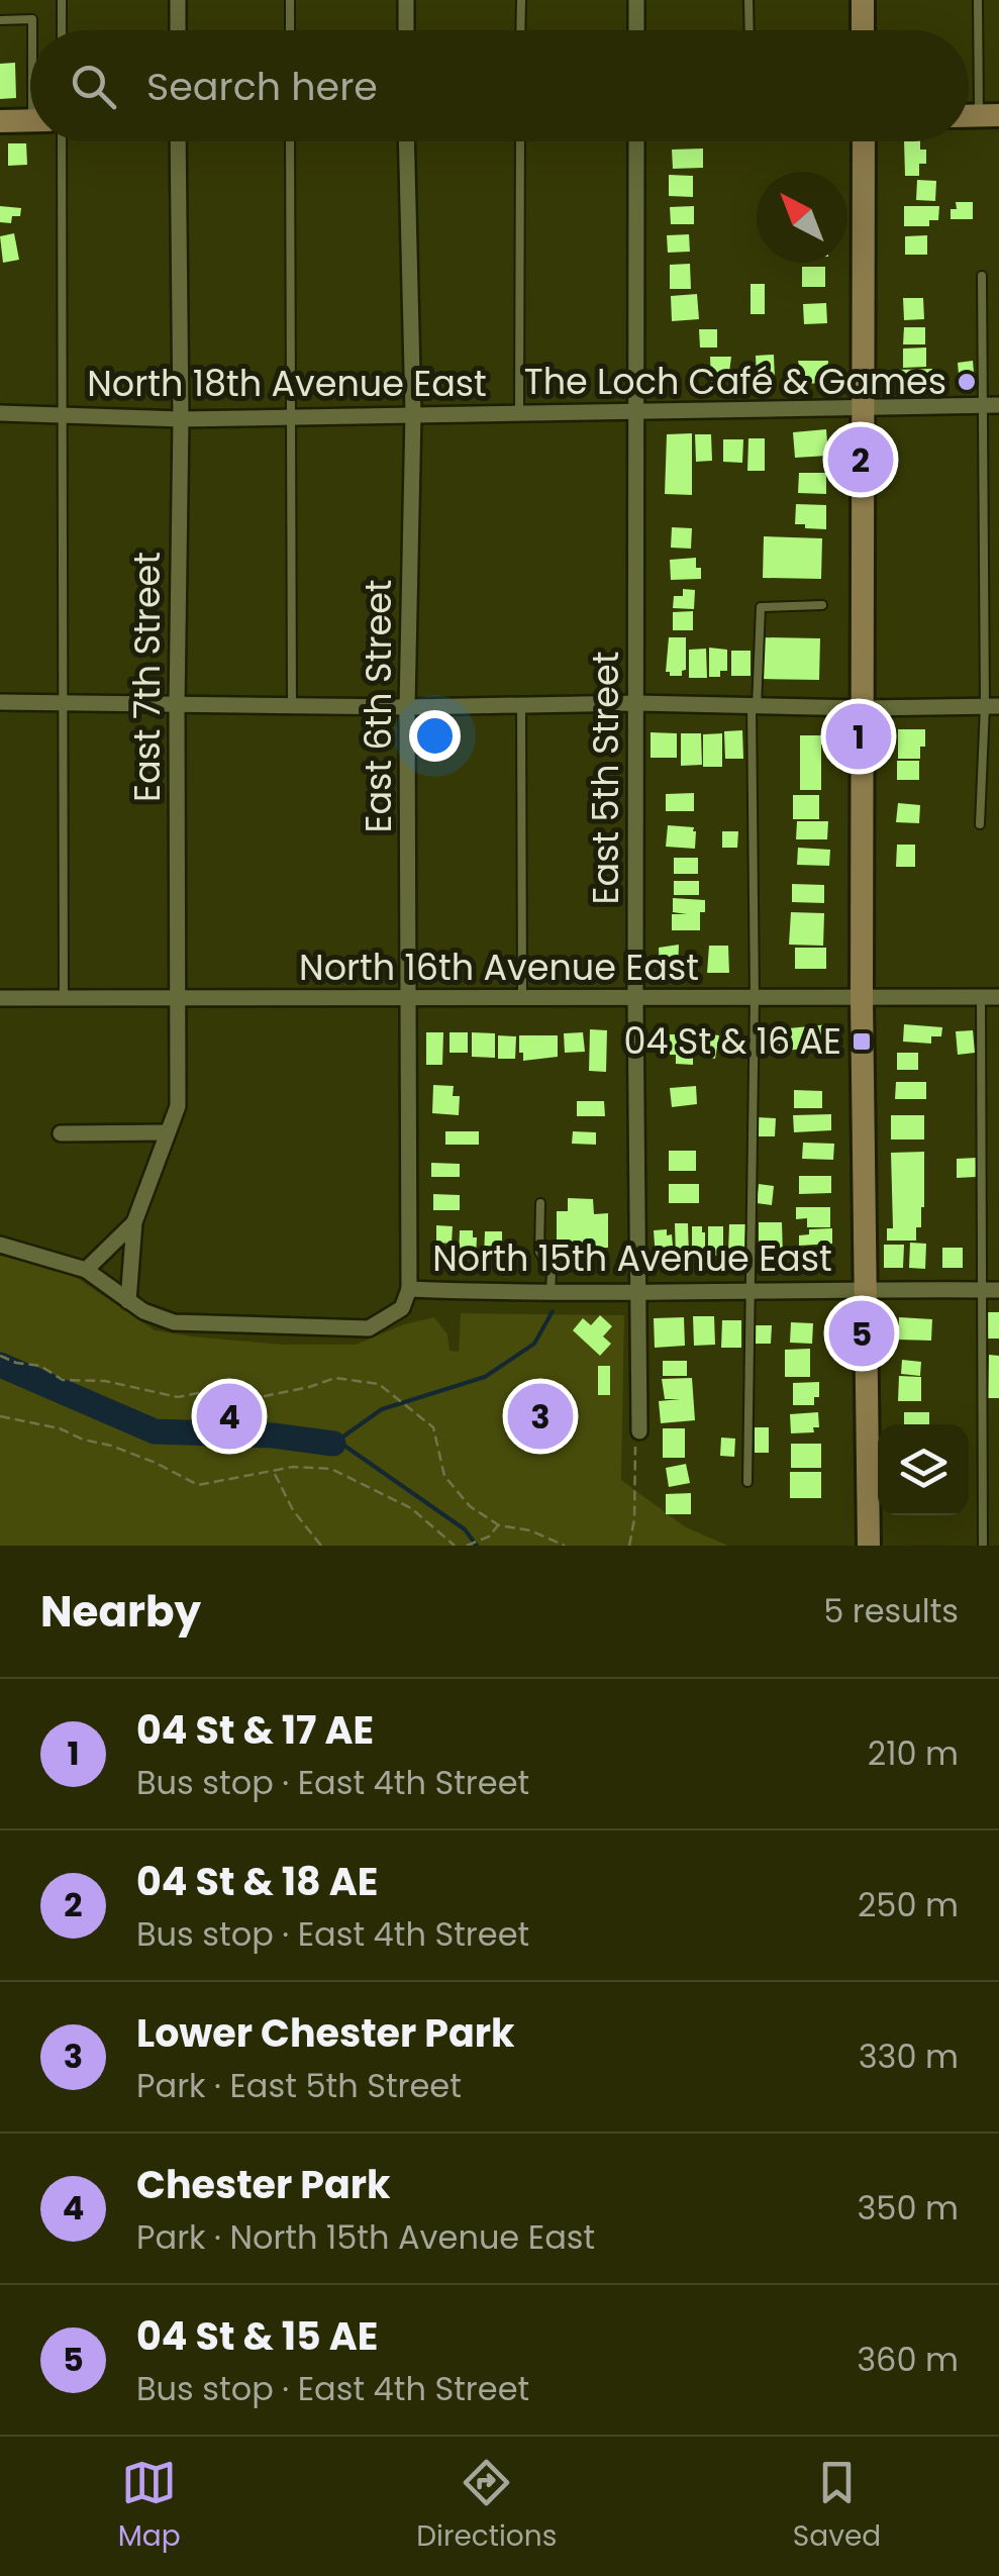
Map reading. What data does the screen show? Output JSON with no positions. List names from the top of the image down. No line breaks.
{"streets":{"street":["North 18th Avenue East","East 7th Street","East 6th Street","East 5th Street","North 16th Avenue East","North 15th Avenue East"]},"crossings":[["North 18th Avenue East","East 7th Street"],["North 18th Avenue East","East 6th Street"],["North 18th Avenue East","East 5th Street"],["East 7th Street","North 16th Avenue East"],["East 7th Street","North 15th Avenue East"],["East 6th Street","North 16th Avenue East"],["East 6th Street","North 15th Avenue East"],["East 5th Street","North 16th Avenue East"],["East 5th Street","North 15th Avenue East"]],"places":{"other":["The Loch Café & Games"],"transit":["04 St & 16 AE"]},"north":"top left","page":{"search":"Search here","pins":["2","1","5","3","4"],"heading":["Nearby","5 results"],"list":[{"mark":"1","name":"04 St & 17 AE","note":"Bus stop · East 4th Street","value":"210 m"},{"mark":"2","name":"04 St & 18 AE","note":"Bus stop · East 4th Street","value":"250 m"},{"mark":"3","name":"Lower Chester Park","note":"Park · East 5th Street","value":"330 m"},{"mark":"4","name":"Chester Park","note":"Park · North 15th Avenue East","value":"350 m"},{"mark":"5","name":"04 St & 15 AE","note":"Bus stop · East 4th Street","value":"360 m"}],"nav":["Map","Directions","Saved"]}}
